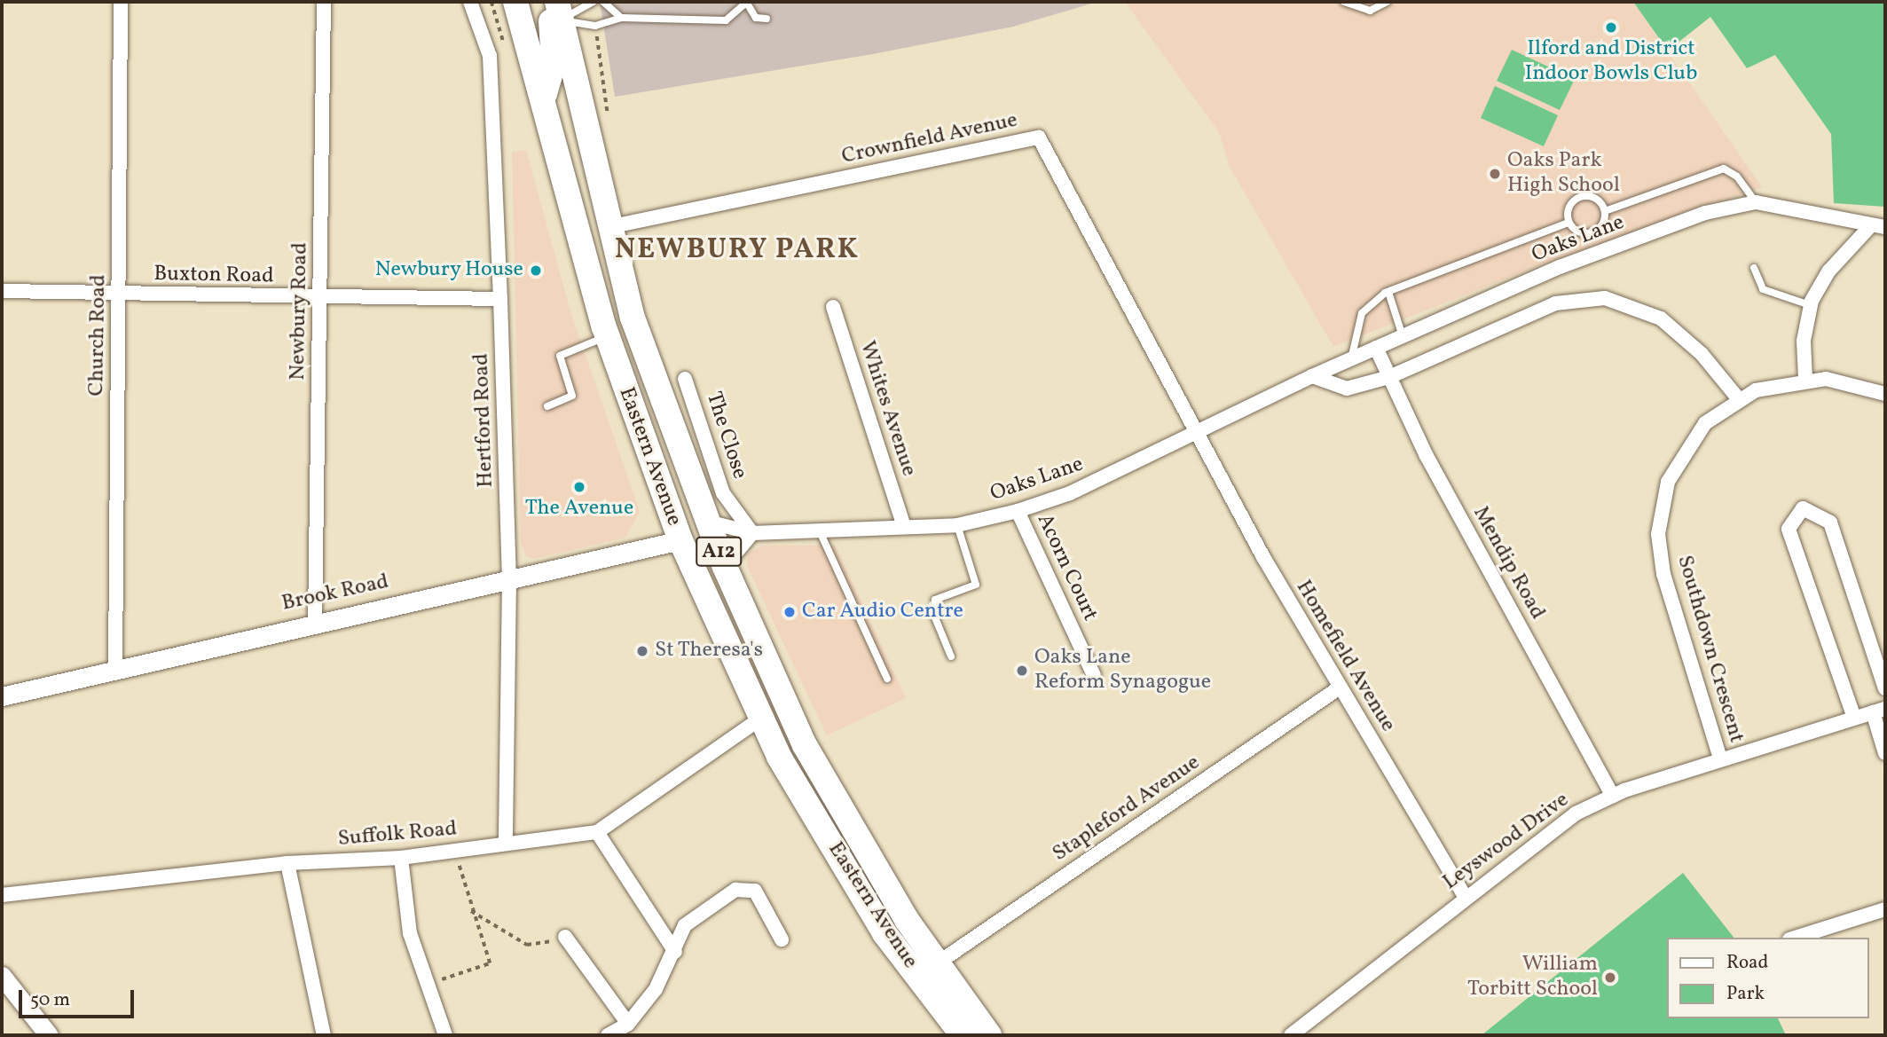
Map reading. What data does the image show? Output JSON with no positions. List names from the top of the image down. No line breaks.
{"streets":{"highway":["Eastern Avenue","A12"],"street":["Crownfield Avenue","Oaks Lane","Buxton Road","Newbury Road","Church Road","Whites Avenue","Hertford Road","The Close","Mendip Road","Acorn Court","Brook Road","Southdown Crescent","Homefield Avenue","Stapleford Avenue","Suffolk Road","Leyswood Drive"]},"crossings":[["Crownfield Avenue","Oaks Lane"],["Crownfield Avenue","Eastern Avenue"],["Crownfield Avenue","Homefield Avenue"],["Oaks Lane","Whites Avenue"],["Oaks Lane","The Close"],["Oaks Lane","Eastern Avenue"],["Oaks Lane","Mendip Road"],["Oaks Lane","Acorn Court"],["Oaks Lane","Southdown Crescent"],["Oaks Lane","Homefield Avenue"],["Buxton Road","Newbury Road"],["Buxton Road","Church Road"],["Buxton Road","Hertford Road"],["Newbury Road","Brook Road"],["Church Road","Brook Road"],["Hertford Road","Brook Road"],["Hertford Road","Suffolk Road"],["Eastern Avenue","Brook Road"],["Eastern Avenue","Stapleford Avenue"],["Eastern Avenue","Suffolk Road"],["Mendip Road","Leyswood Drive"],["Southdown Crescent","Leyswood Drive"],["Homefield Avenue","Stapleford Avenue"],["Homefield Avenue","Leyswood Drive"]],"districts":["NEWBURY PARK"],"places":["Ilford and District Indoor Bowls Club","Oaks Park High School","Newbury House","The Avenue","Car Audio Centre","St Theresa's","Oaks Lane Reform Synagogue","William Torbitt School"],"legend":["Road","Park"],"scale_bar":"50 m"}
